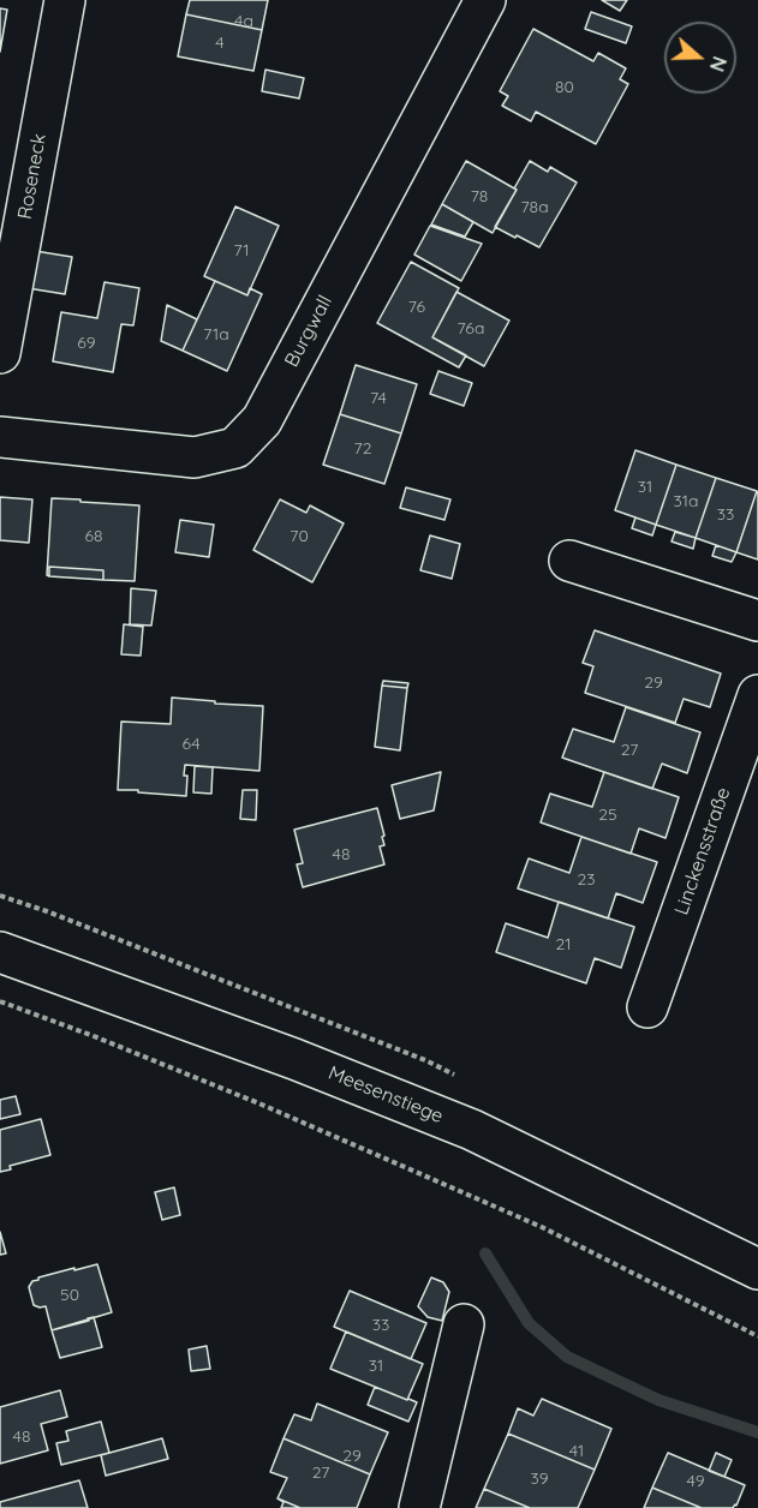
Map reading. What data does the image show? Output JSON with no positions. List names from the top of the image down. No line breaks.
{"streets":{"street":["Roseneck","Burgwall","Linckensstraße","Meesenstiege"]},"house_numbers":["4a","4","80","78","78a","71","76","76a","71a","69","74","72","31","31a","33","68","70","29","64","27","25","48","23","21","50","33","31","48","41","29","27","39","49"],"north":"right"}
